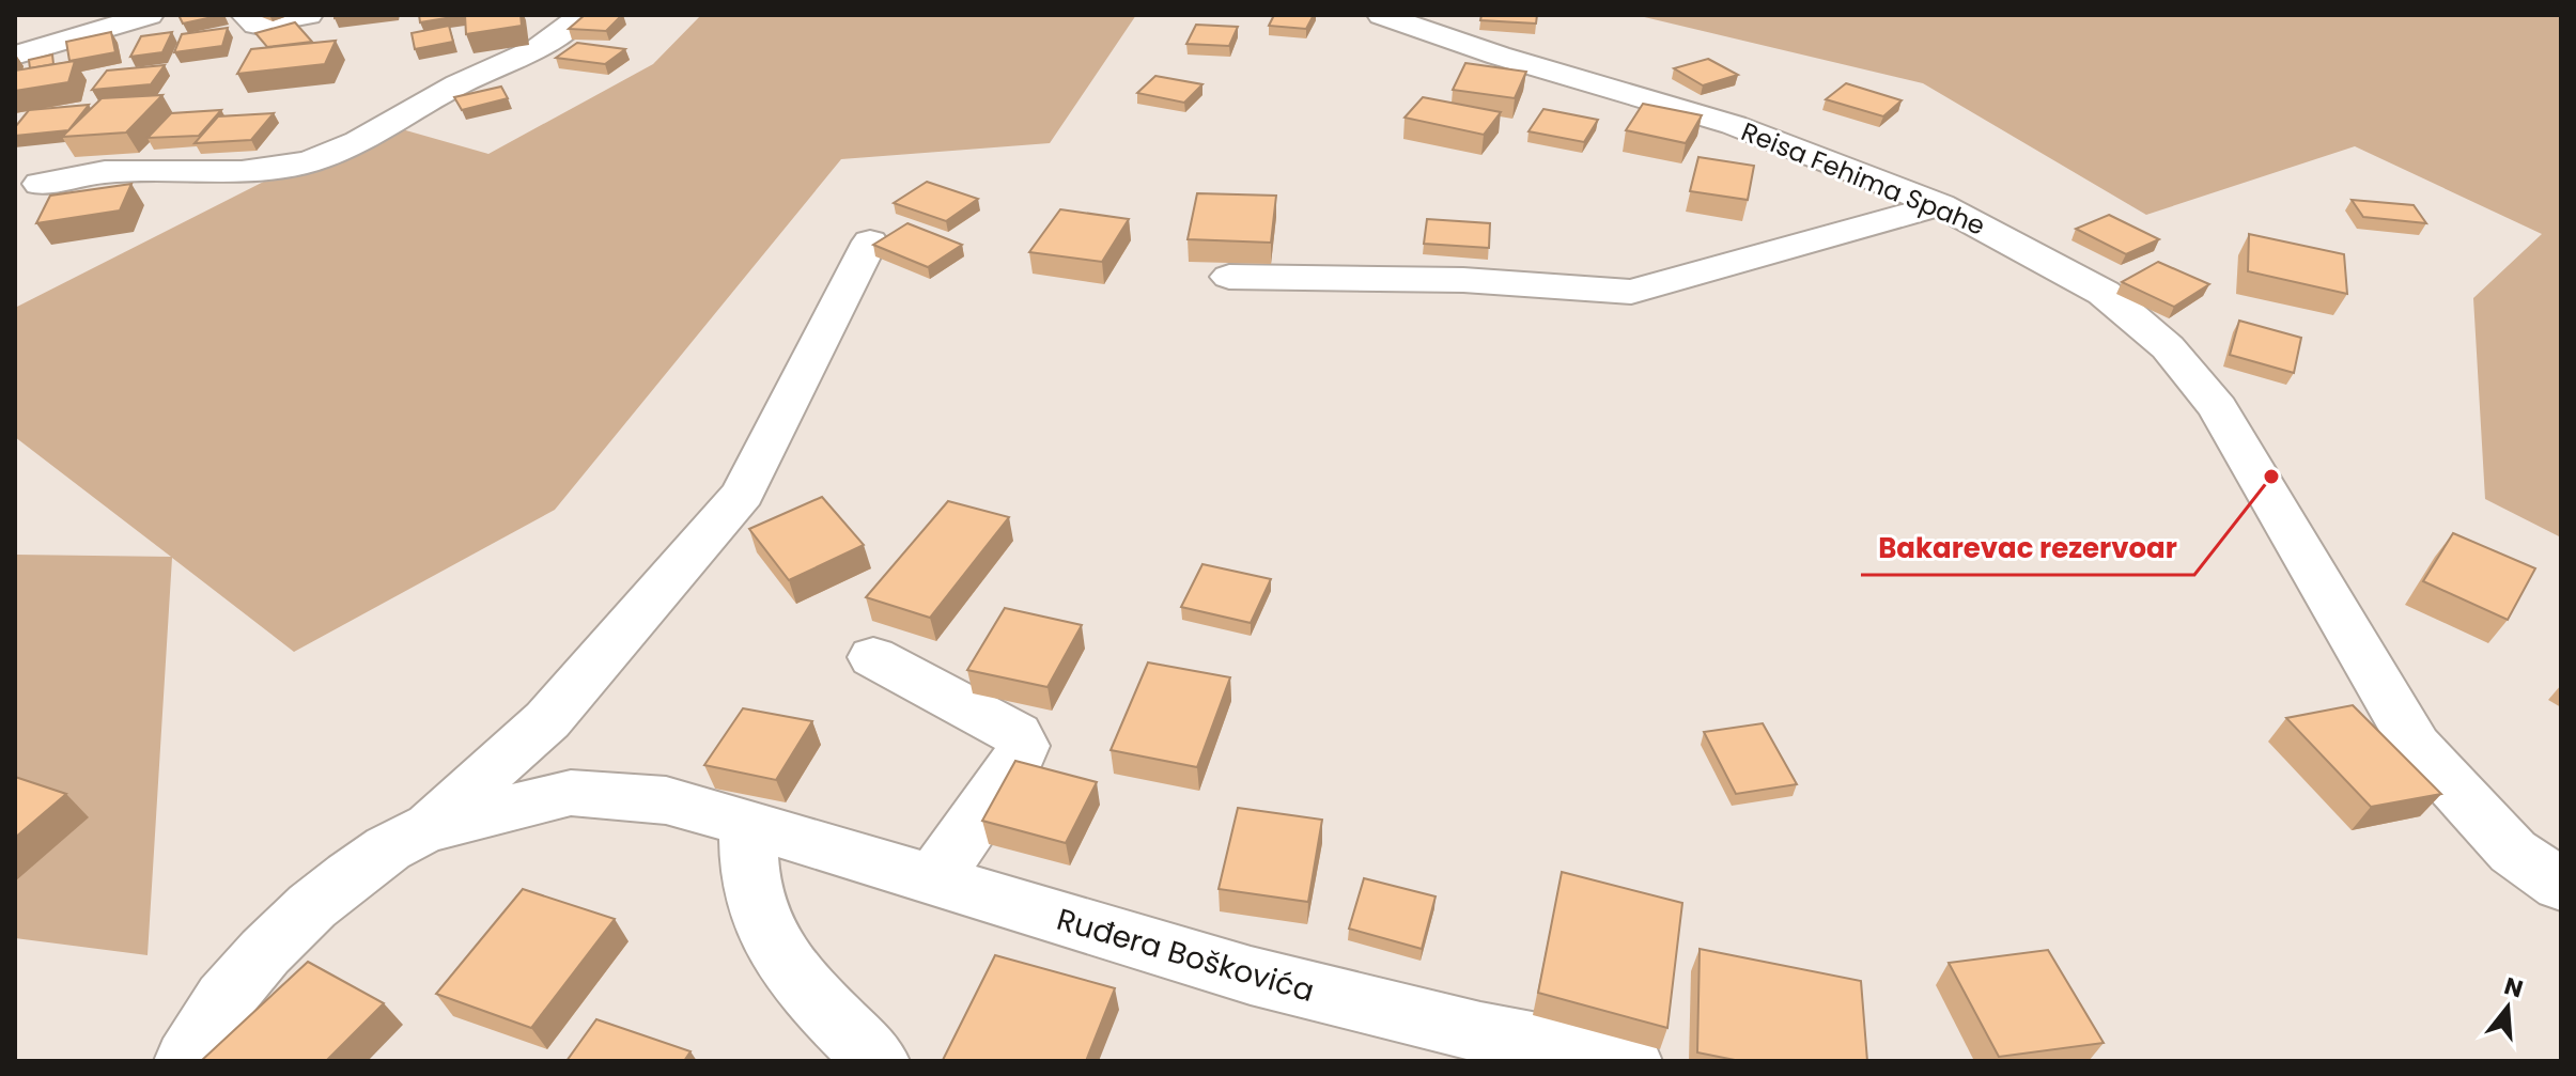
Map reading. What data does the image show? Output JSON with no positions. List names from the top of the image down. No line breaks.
{"streets":{"street":["Reisa Fehima Spahe","Ruđera Boškovića"]},"places":["Bakarevac rezervoar"],"north":"top"}
